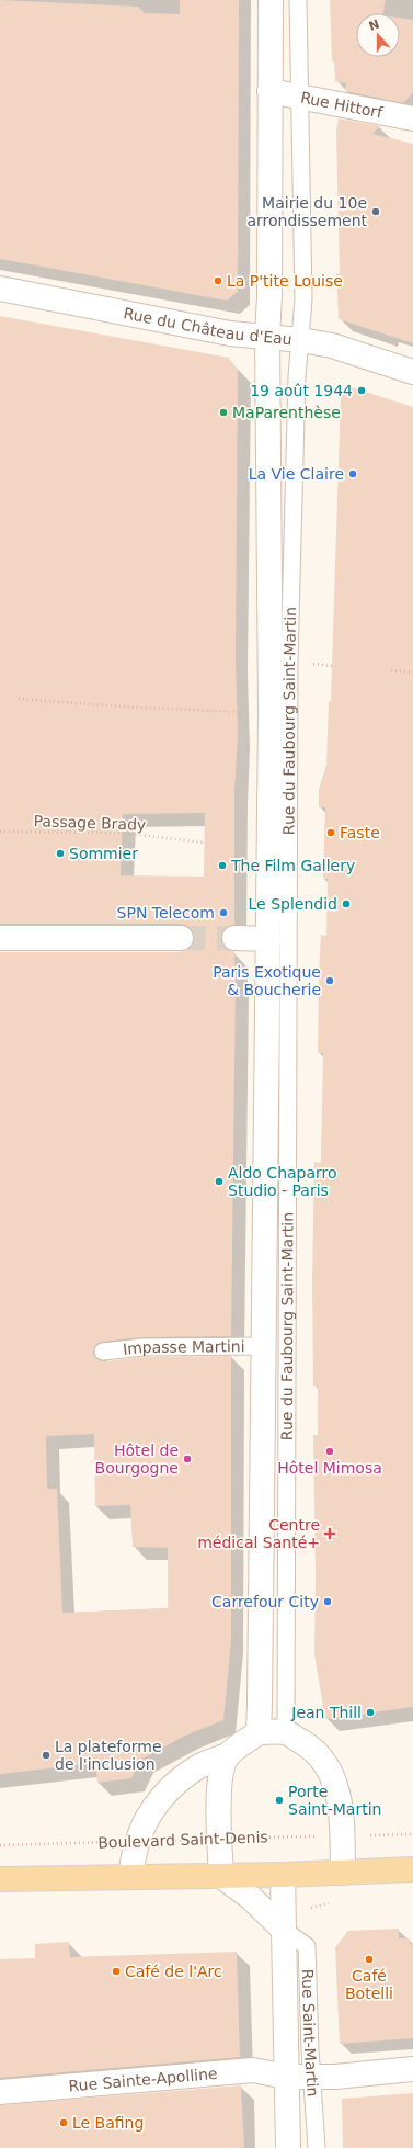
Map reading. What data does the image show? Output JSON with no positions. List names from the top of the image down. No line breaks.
{"streets":{"main road":["Rue Hittorf","Rue du Château d'Eau","Rue du Faubourg Saint-Martin","Rue Saint-Martin","Rue Sainte-Apolline"],"lane":["Impasse Martini"],"path":["Passage Brady","Boulevard Saint-Denis"]},"crossings":[["Rue Hittorf","Rue du Faubourg Saint-Martin"],["Rue du Château d'Eau","Rue du Faubourg Saint-Martin"],["Rue du Faubourg Saint-Martin","Impasse Martini"],["Rue Saint-Martin","Rue Sainte-Apolline"]],"places":{"other":["Mairie du 10e arrondissement","La P'tite Louise","19 août 1944","MaParenthèse","La Vie Claire","Faste","Sommier","The Film Gallery","Le Splendid","SPN Telecom","Paris Exotique & Boucherie","Aldo Chaparro Studio - Paris","Hôtel Mimosa","Hôtel de Bourgogne","Carrefour City","Jean Thill","La plateforme de l'inclusion","Porte Saint-Martin","Café Botelli","Café de l'Arc","Le Bafing"],"health":["Centre médical Santé+"]},"north":"top"}
